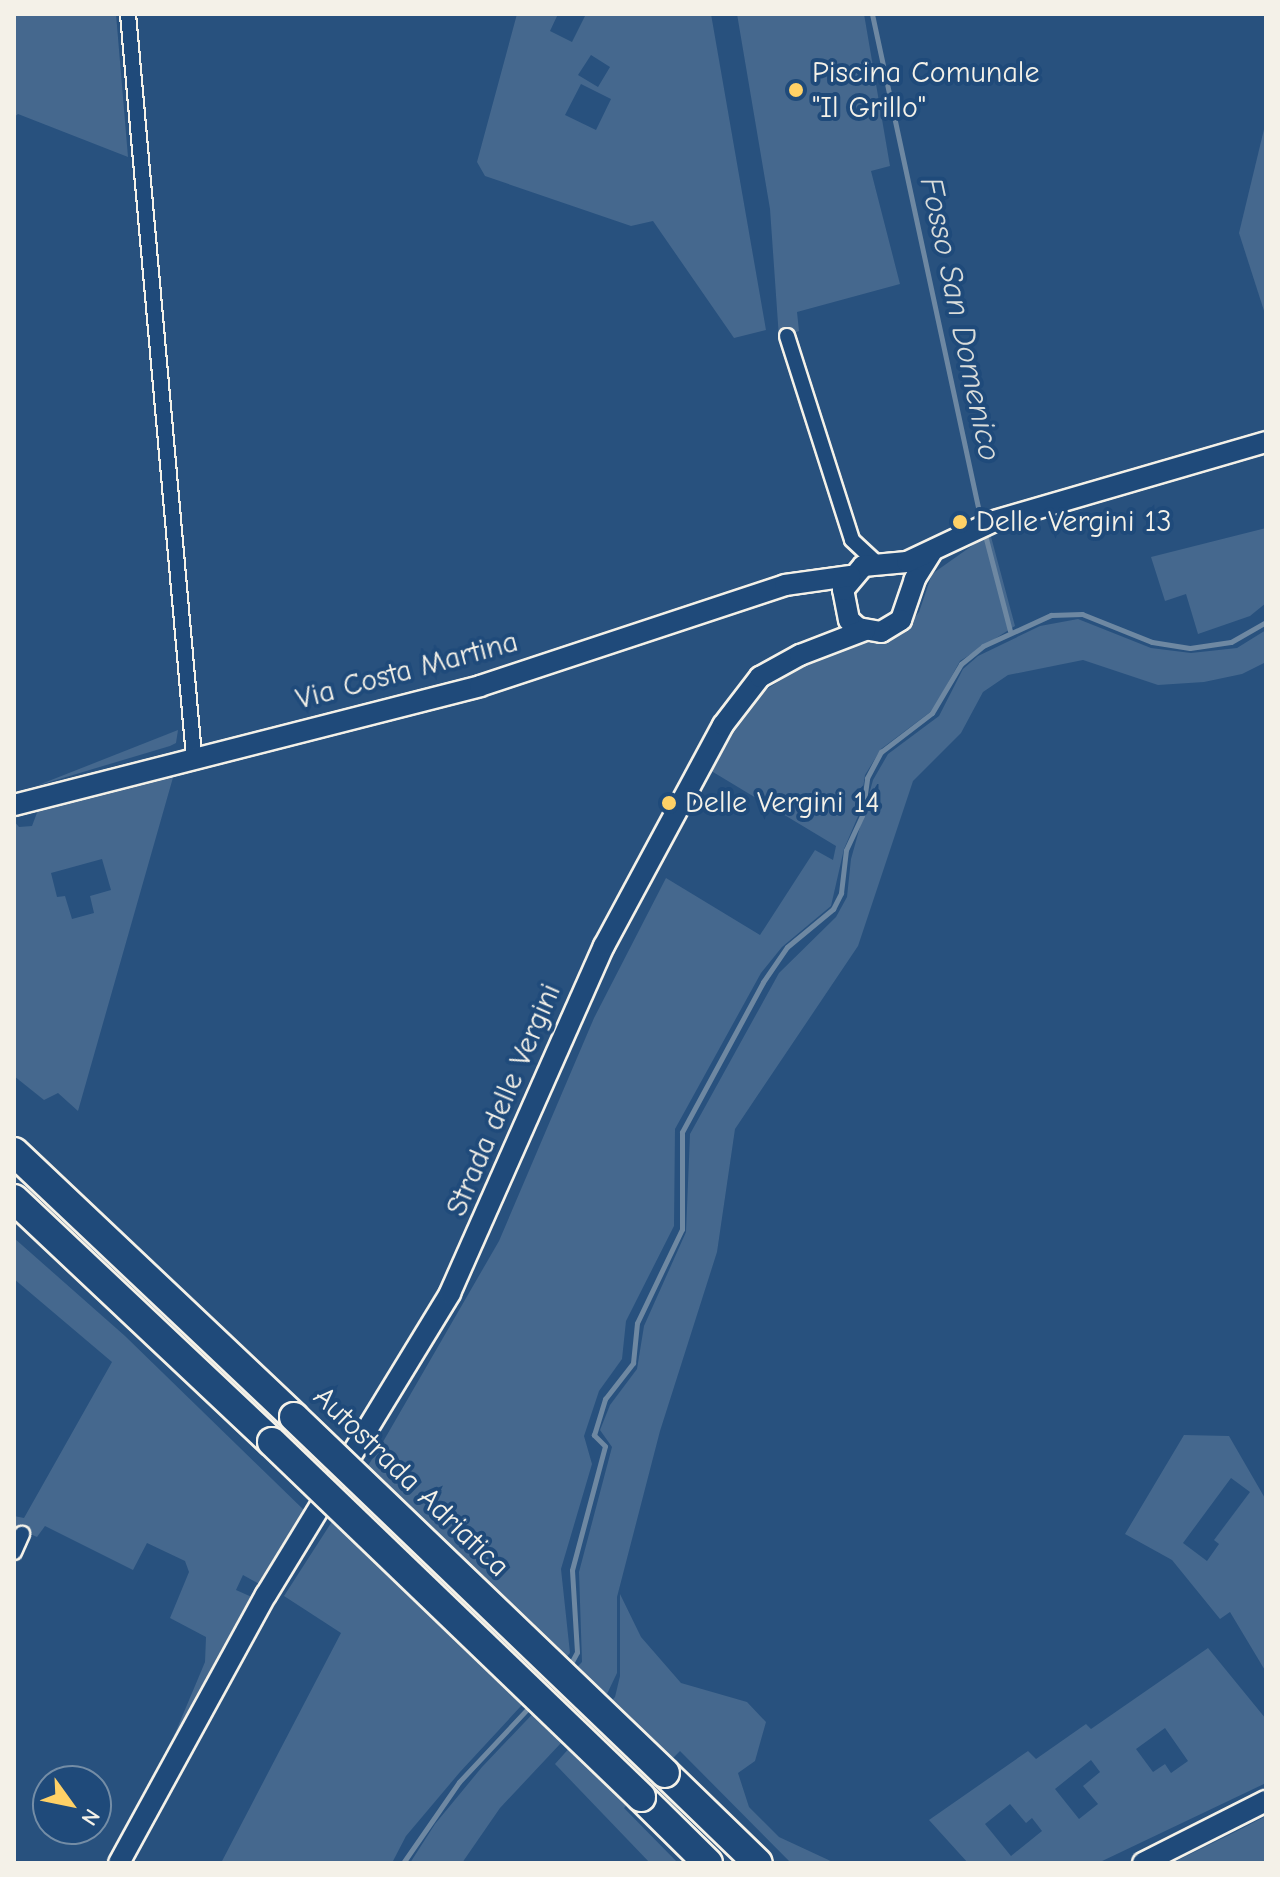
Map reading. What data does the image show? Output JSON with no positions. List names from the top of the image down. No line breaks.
{"streets":{"highway":["Autostrada Adriatica"],"main road":["Via Costa Martina","Strada delle Vergini"]},"crossings":[["Via Costa Martina","Strada delle Vergini"]],"water":["Fosso San Domenico"],"places":["Piscina Comunale \"Il Grillo\"","Delle Vergini 13","Delle Vergini 14"],"north":"bottom right"}
